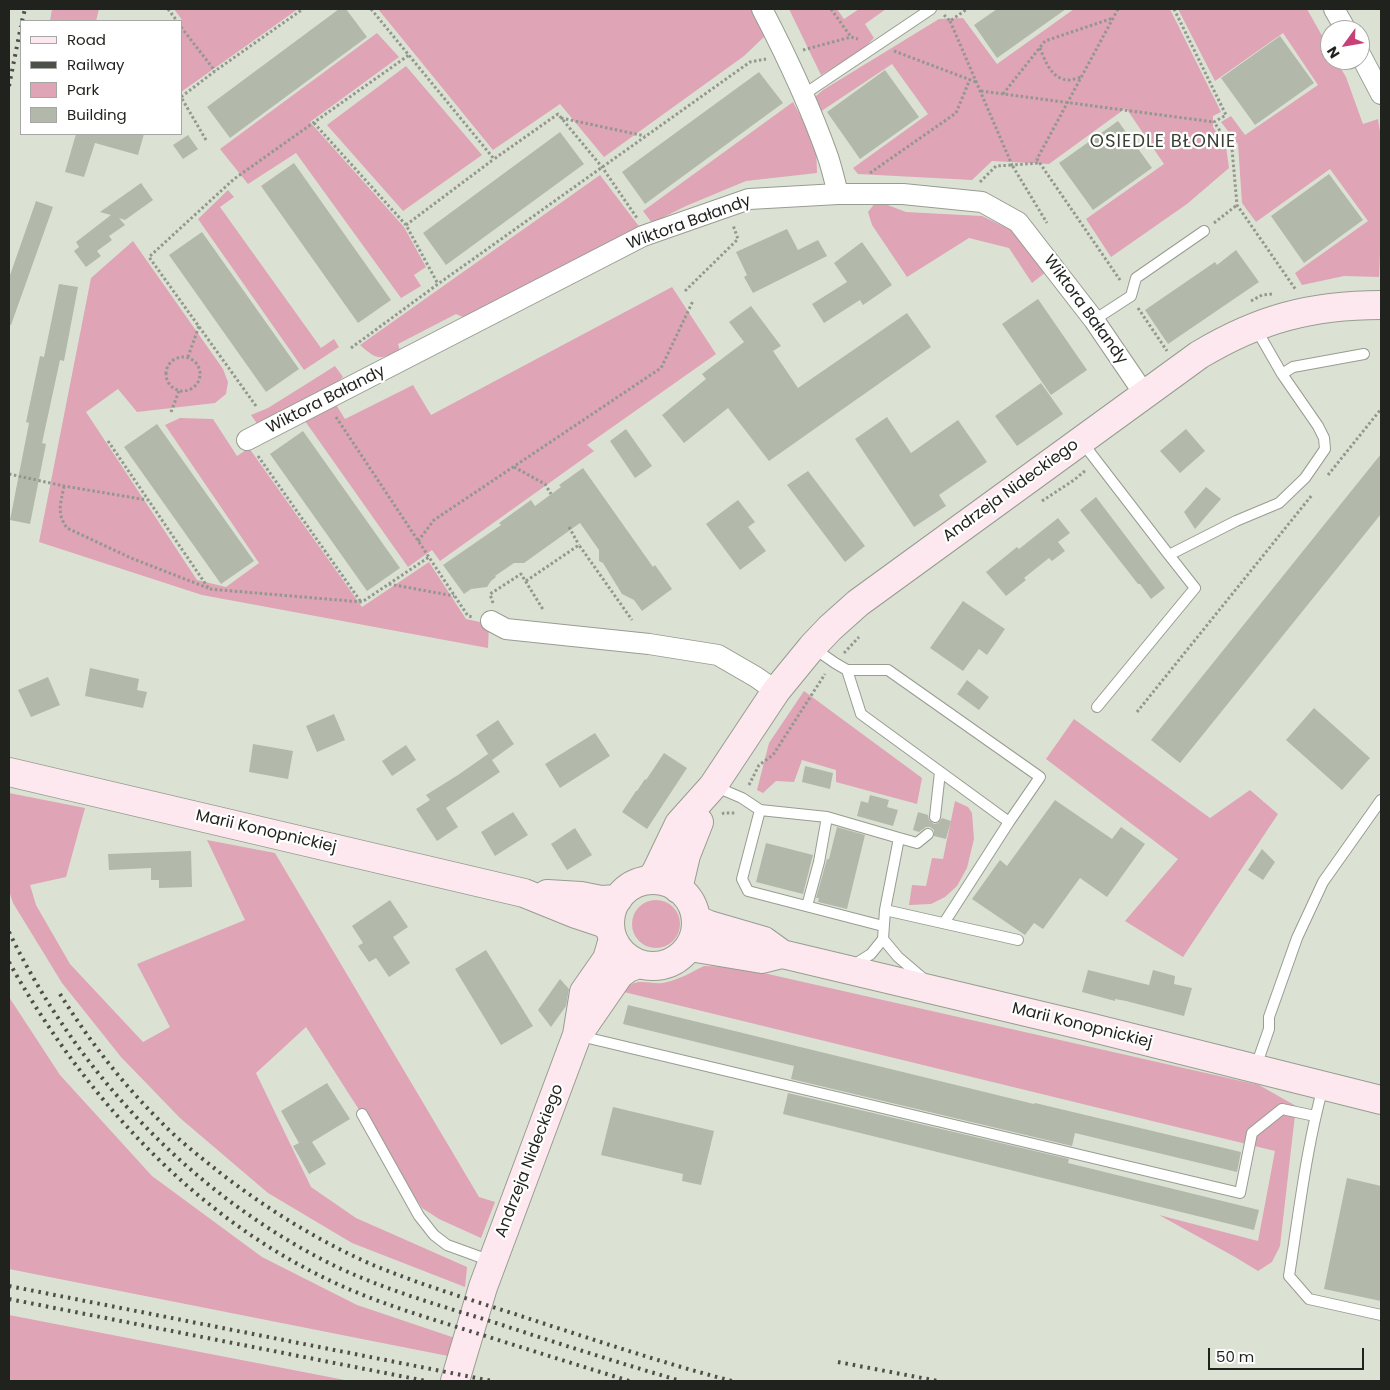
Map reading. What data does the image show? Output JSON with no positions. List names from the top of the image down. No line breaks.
{"streets":{"street":["Wiktora Bałandy","Andrzeja Nideckiego","Marii Konopnickiej"]},"crossings":[["Wiktora Bałandy","Andrzeja Nideckiego"],["Andrzeja Nideckiego","Marii Konopnickiej"]],"districts":["OSIEDLE BŁONIE"],"legend":["Road","Railway","Park","Building"],"scale_bar":"50 m","north":"bottom left"}
